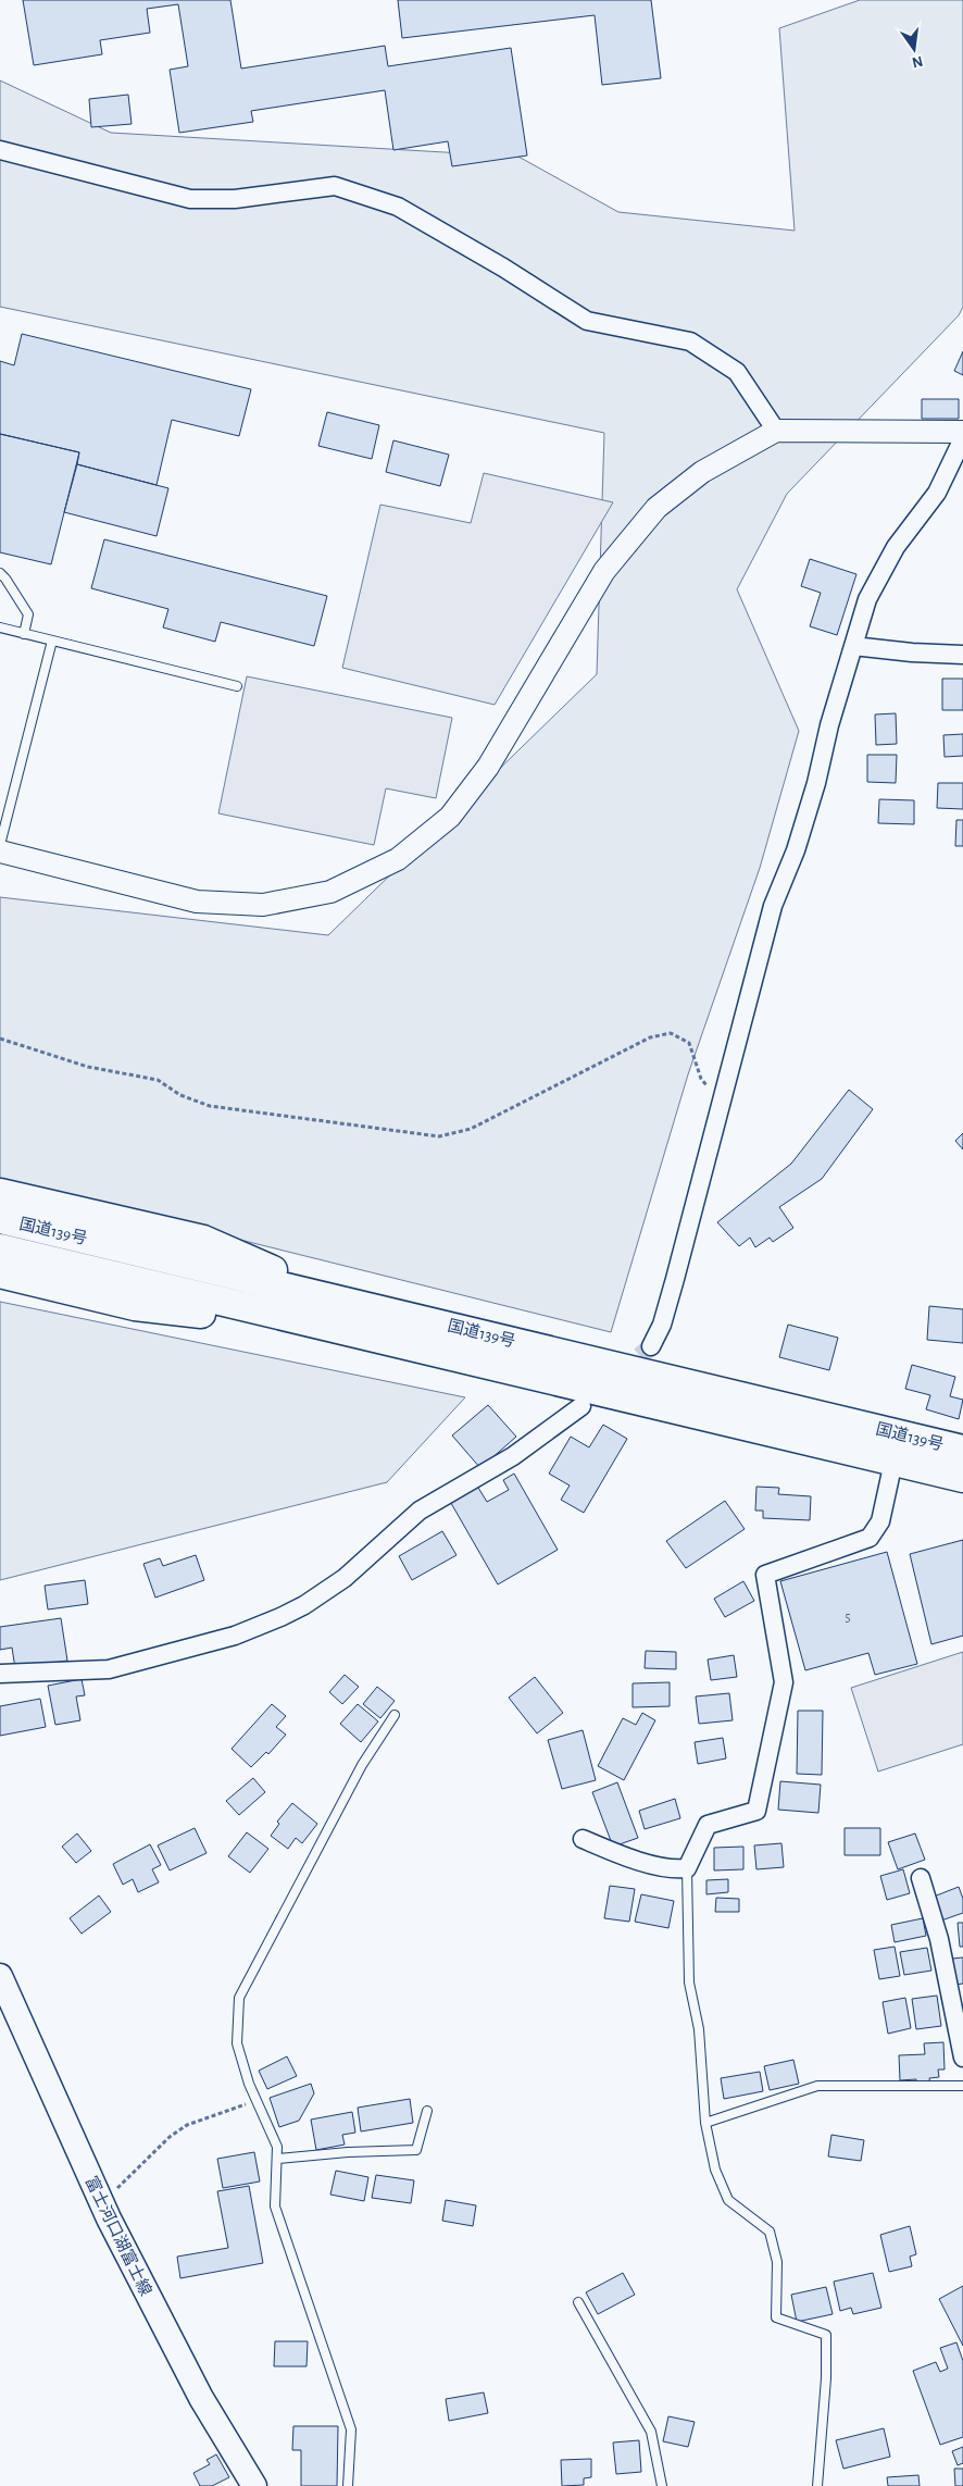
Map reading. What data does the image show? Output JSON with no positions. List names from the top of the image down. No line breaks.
{"streets":{"highway":["国道139号"],"main road":["富士河口湖富士線"]},"house_numbers":["5"],"north":"bottom"}
